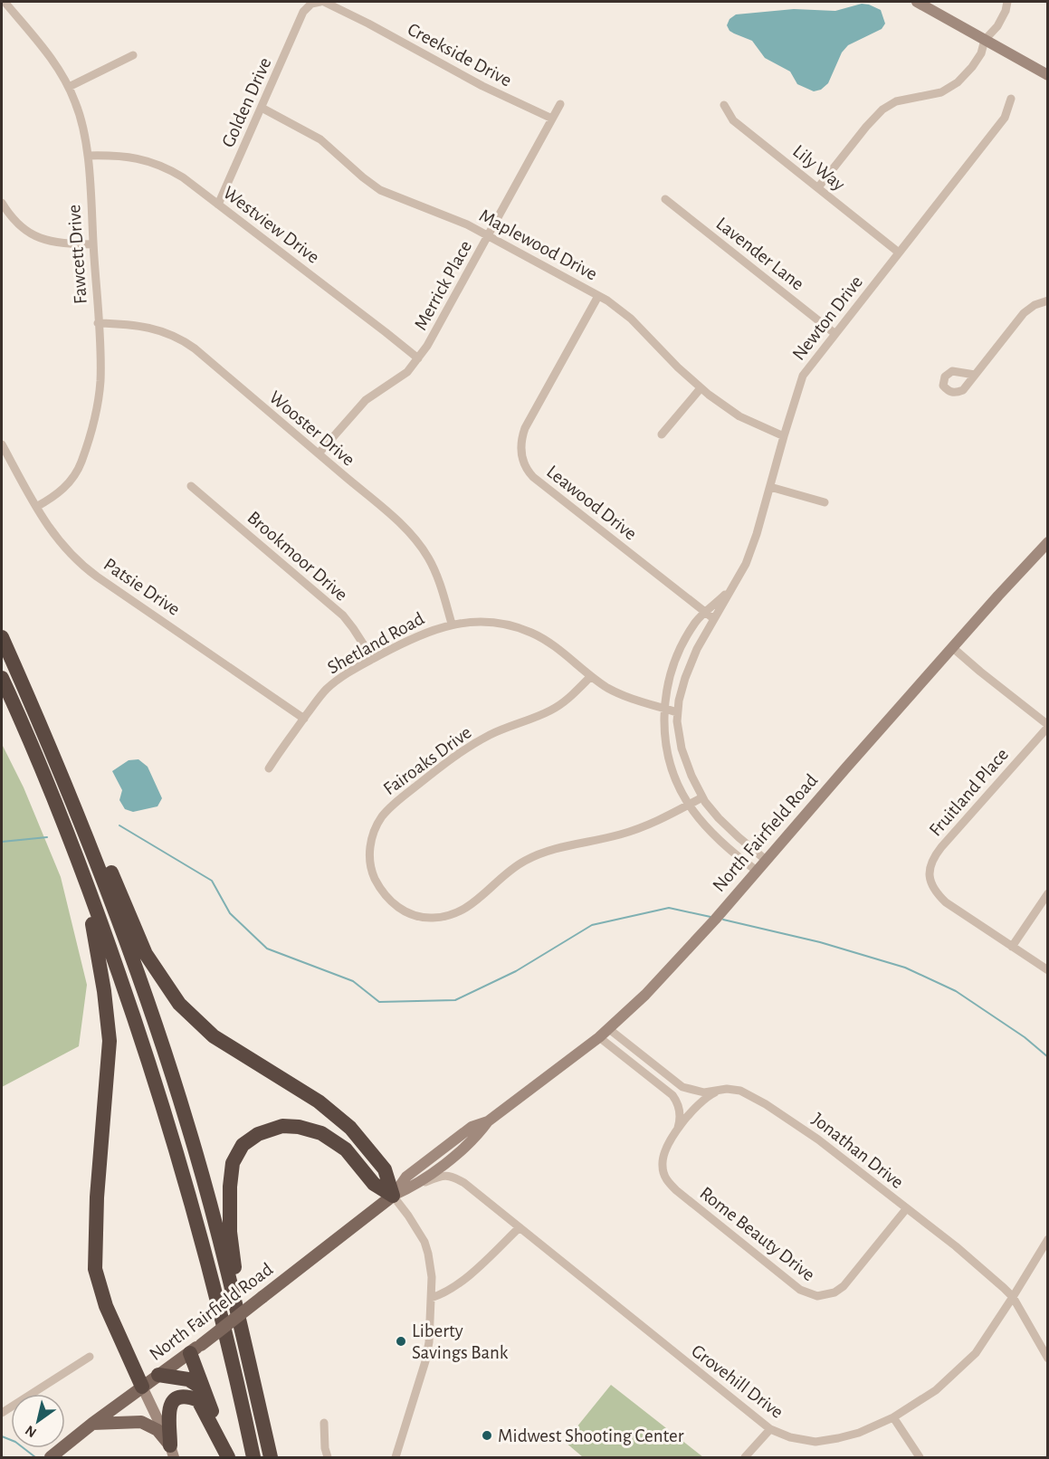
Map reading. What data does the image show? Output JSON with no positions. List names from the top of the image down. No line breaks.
{"streets":{"main road":["North Fairfield Road"],"street":["Creekside Drive","Golden Drive","Lily Way","Westview Drive","Maplewood Drive","Lavender Lane","Fawcett Drive","Merrick Place","Newton Drive","Wooster Drive","Leawood Drive","Brookmoor Drive","Patsie Drive","Shetland Road","Fairoaks Drive","Fruitland Place","Jonathan Drive","Rome Beauty Drive","Grovehill Drive"]},"crossings":[["Creekside Drive","Golden Drive"],["Creekside Drive","Merrick Place"],["Golden Drive","Westview Drive"],["Golden Drive","Maplewood Drive"],["Lily Way","Newton Drive"],["Westview Drive","Fawcett Drive"],["Westview Drive","Merrick Place"],["Maplewood Drive","Merrick Place"],["Maplewood Drive","Newton Drive"],["Maplewood Drive","Leawood Drive"],["Lavender Lane","Newton Drive"],["Fawcett Drive","Wooster Drive"],["Fawcett Drive","Patsie Drive"],["Merrick Place","Wooster Drive"],["Newton Drive","Leawood Drive"],["Newton Drive","Shetland Road"],["Newton Drive","Fairoaks Drive"],["Newton Drive","North Fairfield Road"],["Wooster Drive","Shetland Road"],["Brookmoor Drive","Shetland Road"],["Patsie Drive","Shetland Road"],["Shetland Road","Fairoaks Drive"],["North Fairfield Road","Jonathan Drive"],["North Fairfield Road","Grovehill Drive"],["Jonathan Drive","Rome Beauty Drive"],["Jonathan Drive","Grovehill Drive"]],"places":["Liberty Savings Bank","Midwest Shooting Center"],"north":"bottom left"}
